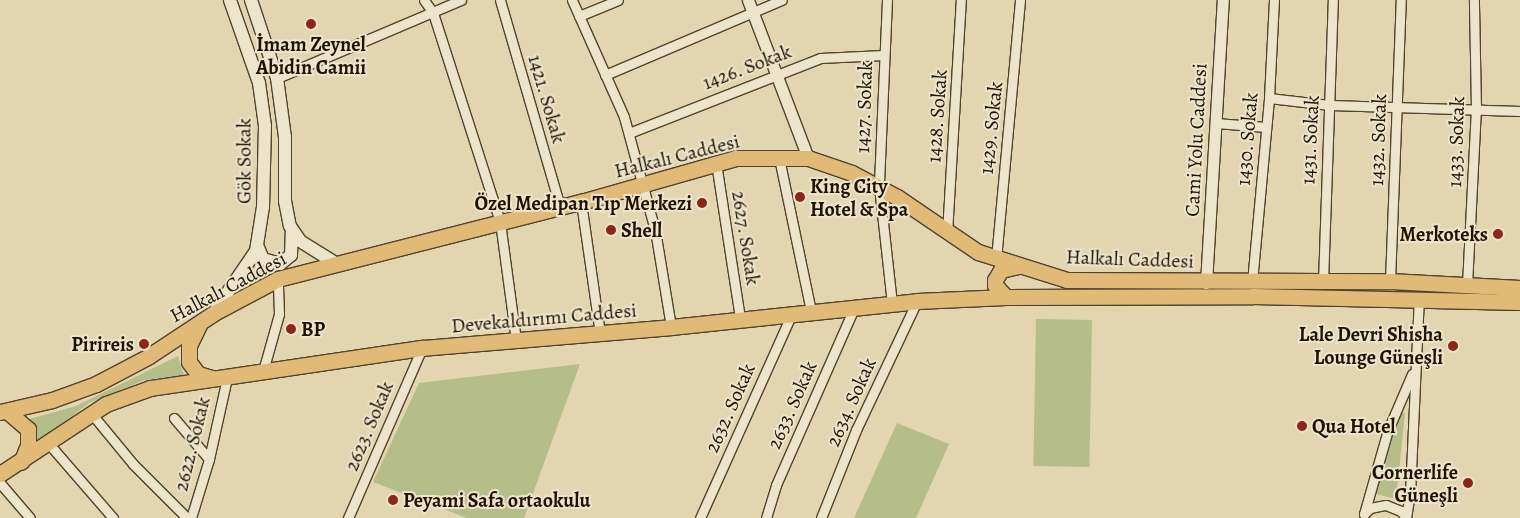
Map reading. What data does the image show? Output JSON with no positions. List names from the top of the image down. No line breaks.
{"streets":{"main road":["Halkalı Caddesi","Gök Sokak","Devekaldırımı Caddesi"],"street":["1426. Sokak","1421. Sokak","1427. Sokak","1428. Sokak","1429. Sokak","1430. Sokak","Cami Yolu Caddesi","1431. Sokak","1432. Sokak","1433. Sokak","2627. Sokak","2634. Sokak","2633. Sokak","2632. Sokak","2623. Sokak","2622. Sokak"]},"crossings":[["1426. Sokak","1427. Sokak"],["1421. Sokak","Halkalı Caddesi"],["1427. Sokak","Halkalı Caddesi"],["1427. Sokak","Devekaldırımı Caddesi"],["1428. Sokak","Halkalı Caddesi"],["1429. Sokak","Halkalı Caddesi"],["1430. Sokak","Halkalı Caddesi"],["Cami Yolu Caddesi","Halkalı Caddesi"],["1431. Sokak","Halkalı Caddesi"],["1432. Sokak","Halkalı Caddesi"],["1433. Sokak","Halkalı Caddesi"],["Halkalı Caddesi","Gök Sokak"],["Halkalı Caddesi","2627. Sokak"],["Halkalı Caddesi","Devekaldırımı Caddesi"],["2627. Sokak","Devekaldırımı Caddesi"],["Devekaldırımı Caddesi","2634. Sokak"],["Devekaldırımı Caddesi","2633. Sokak"],["Devekaldırımı Caddesi","2632. Sokak"],["Devekaldırımı Caddesi","2623. Sokak"],["Devekaldırımı Caddesi","2622. Sokak"]],"places":["İmam Zeynel Abidin Camii","King City Hotel & Spa","Özel Medipan Tıp Merkezi","Shell","Merkoteks","BP","Pirireis","Lale Devri Shisha Lounge Güneşli","Qua Hotel","Cornerlife Güneşli","Peyami Safa ortaokulu"]}
